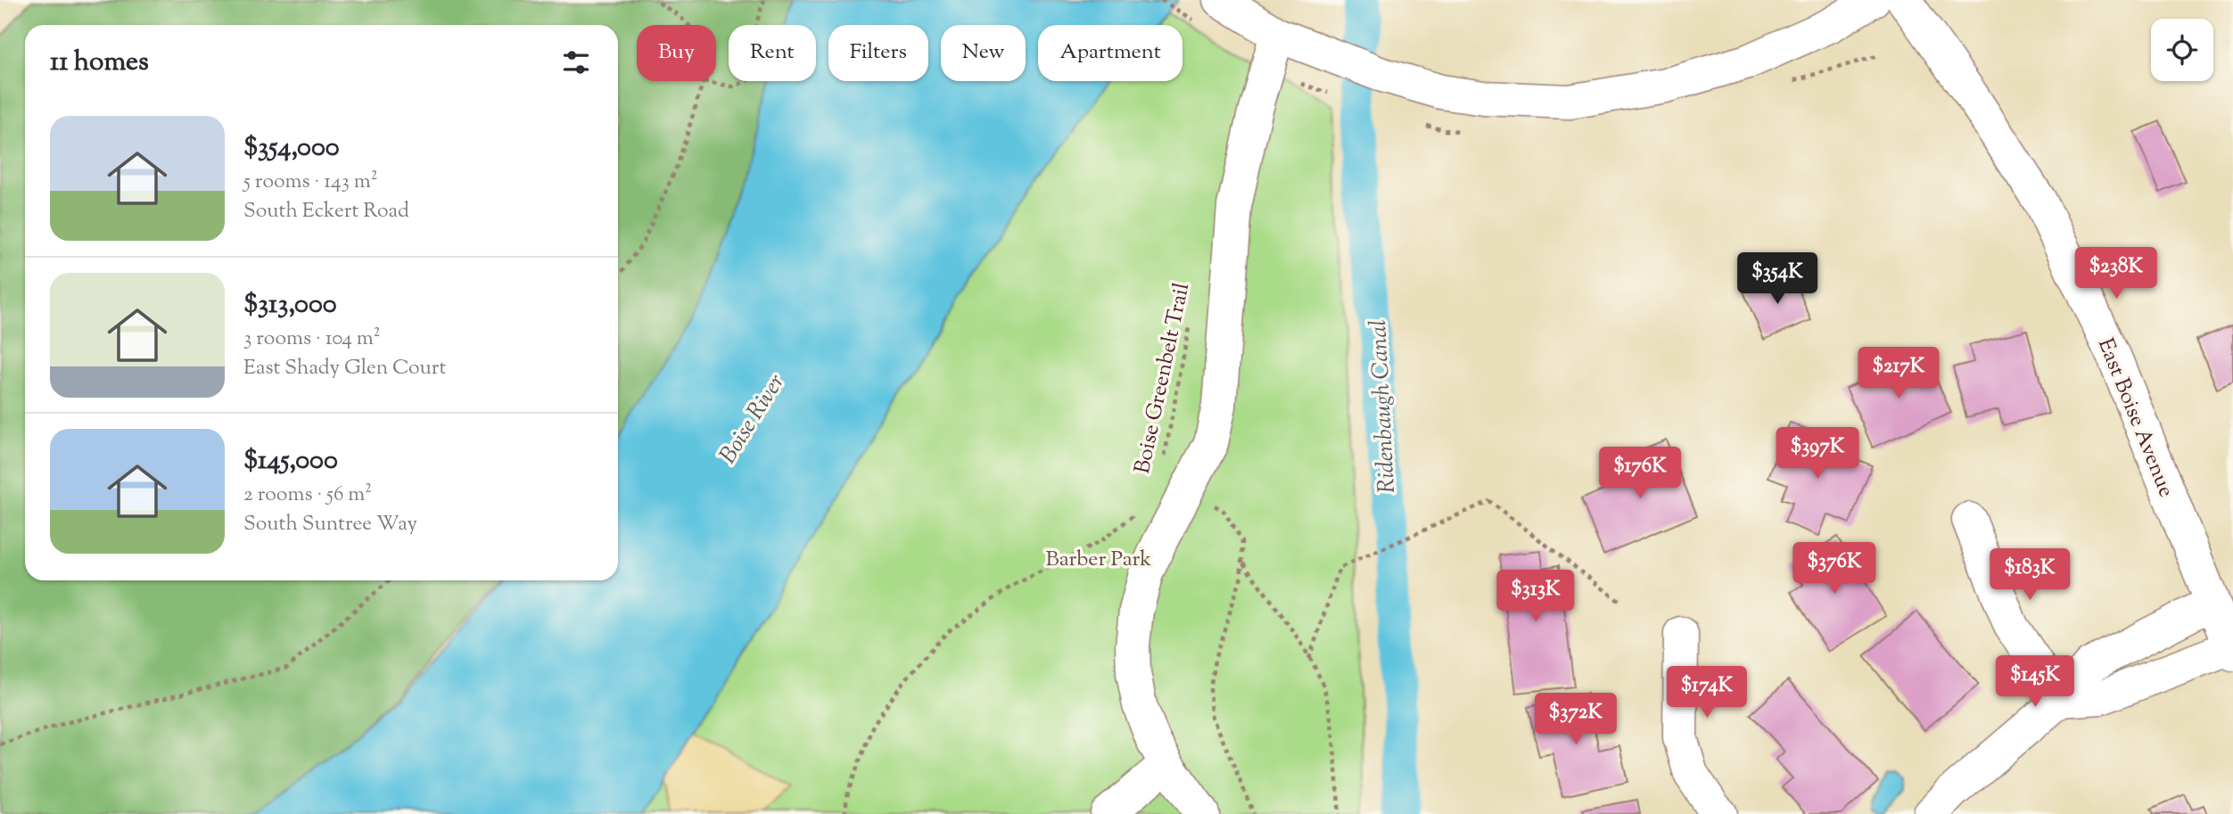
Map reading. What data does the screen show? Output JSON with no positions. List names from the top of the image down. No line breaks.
{"streets":{"street":["East Boise Avenue"],"path":["Boise Greenbelt Trail"]},"water":["Ridenbaugh Canal","Boise River"],"parks":["Barber Park"],"page":{"chip":["Buy","Rent","Filters","New","Apartment"],"heading":"11 homes","list":[{"name":"$354,000","note":"5 rooms · 143 m² · South Eckert Road"},{"name":"$313,000","note":"3 rooms · 104 m² · East Shady Glen Court"},{"name":"$145,000","note":"2 rooms · 56 m² · South Suntree Way"}],"price":["$238K","$354K","$217K","$397K","$176K","$376K","$183K","$313K","$145K","$174K","$372K"]}}
